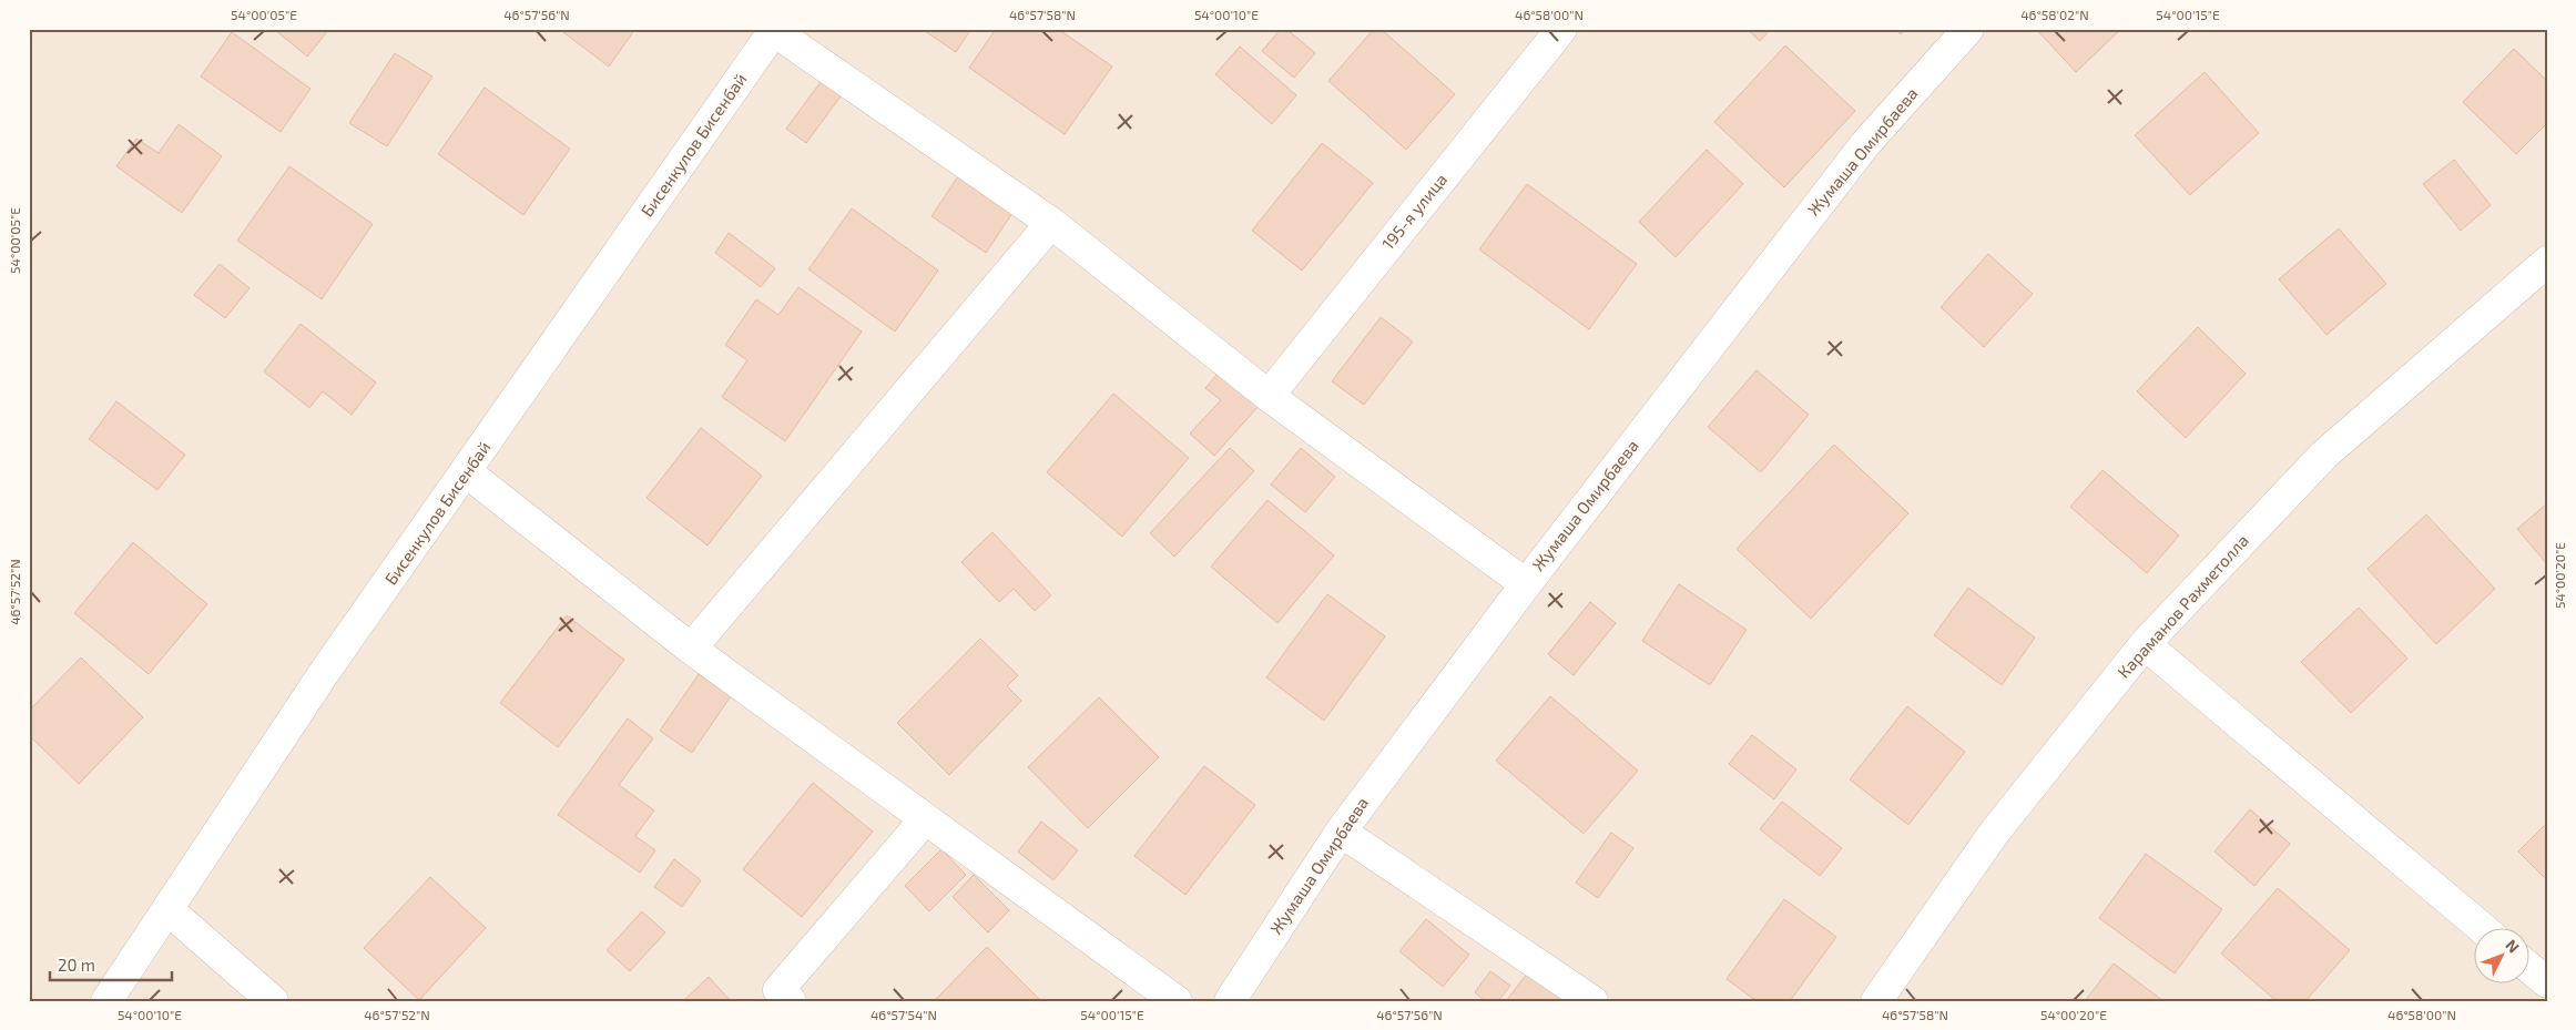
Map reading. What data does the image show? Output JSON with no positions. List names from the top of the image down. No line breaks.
{"streets":{"street":["Бисенкулов Бисенбай","Жумаша Омирбаева","195-я улица","Караманов Рахметолла"]},"scale_bar":"20 m","north":"top right","coordinates":["54°00'05\"E","46°57'56\"N","46°57'58\"N","54°00'10\"E","46°58'00\"N","46°58'02\"N","54°00'15\"E","54°00'20\"E","46°57'52\"N","46°57'54\"N"]}
